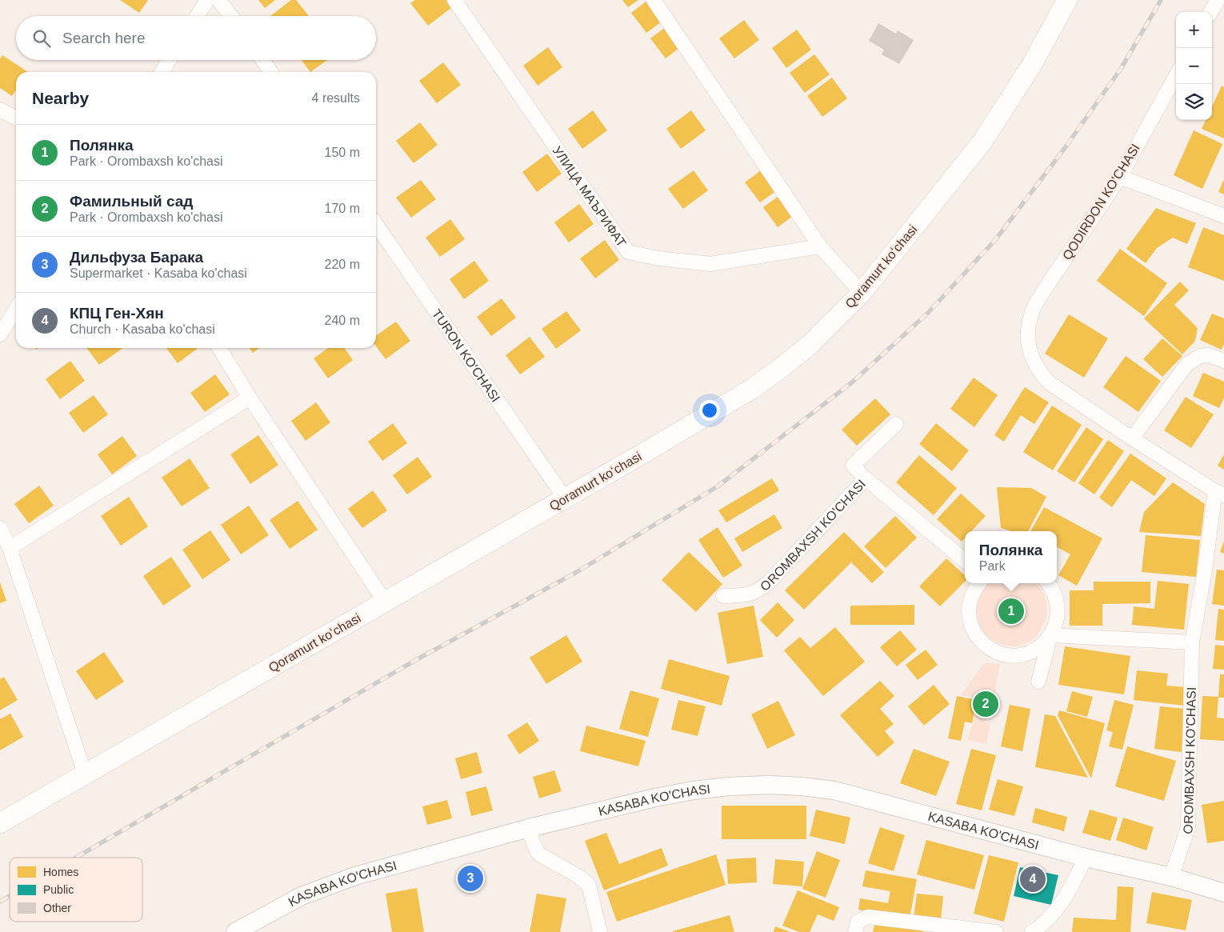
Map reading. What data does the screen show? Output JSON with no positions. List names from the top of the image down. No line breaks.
{"streets":{"main road":["Qoramurt koʻchasi"],"street":["УЛИЦА МАЪРИФАТ","QODIRDON KO'CHASI","TURON KO'CHASI","OROMBAXSH KO'CHASI","KASABA KO'CHASI"]},"crossings":[["Qoramurt koʻchasi","TURON KO'CHASI"],["OROMBAXSH KO'CHASI","KASABA KO'CHASI"]],"legend":["Homes","Public","Other"],"page":{"map_buttons":["+","−"],"search":"Search here","heading":["Nearby","4 results"],"list":[{"mark":"1","name":"Полянка","note":"Park · Orombaxsh ko'chasi","value":"150 m"},{"mark":"2","name":"Фамильный сад","note":"Park · Orombaxsh ko'chasi","value":"170 m"},{"mark":"3","name":"Дильфуза Барака","note":"Supermarket · Kasaba ko'chasi","value":"220 m"},{"mark":"4","name":"КПЦ Ген-Хян","note":"Church · Kasaba ko'chasi","value":"240 m"}],"popup":["Полянка","Park"],"pins":["1","2","3","4"]}}
